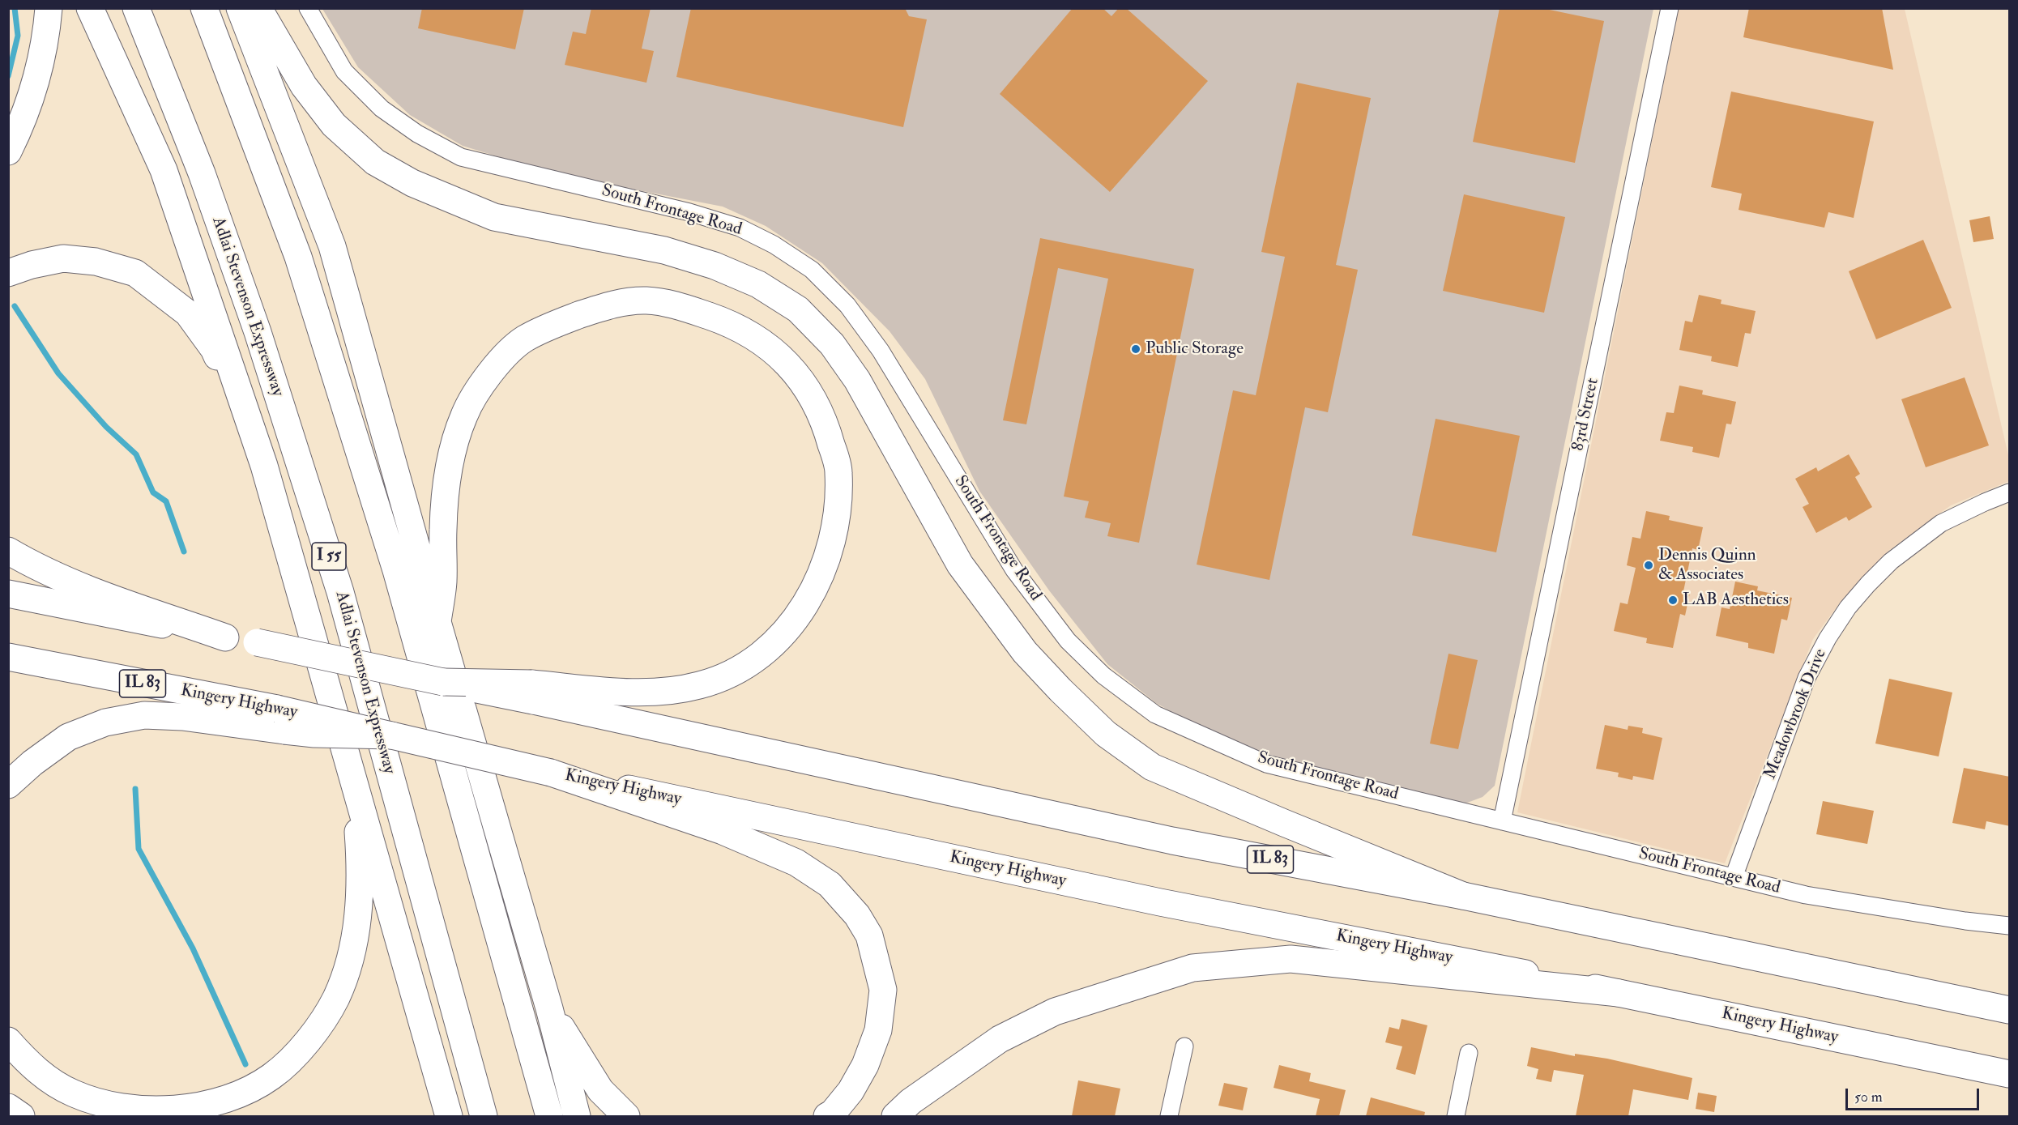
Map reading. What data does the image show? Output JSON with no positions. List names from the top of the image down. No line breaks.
{"streets":{"main road":["Adlai Stevenson Expressway","I 55","IL 83","Kingery Highway"],"street":["South Frontage Road","83rd Street","Meadowbrook Drive"]},"crossings":[["South Frontage Road","83rd Street"],["South Frontage Road","Meadowbrook Drive"]],"places":["Public Storage","Dennis Quinn & Associates","LAB Aesthetics"],"scale_bar":"50 m"}
